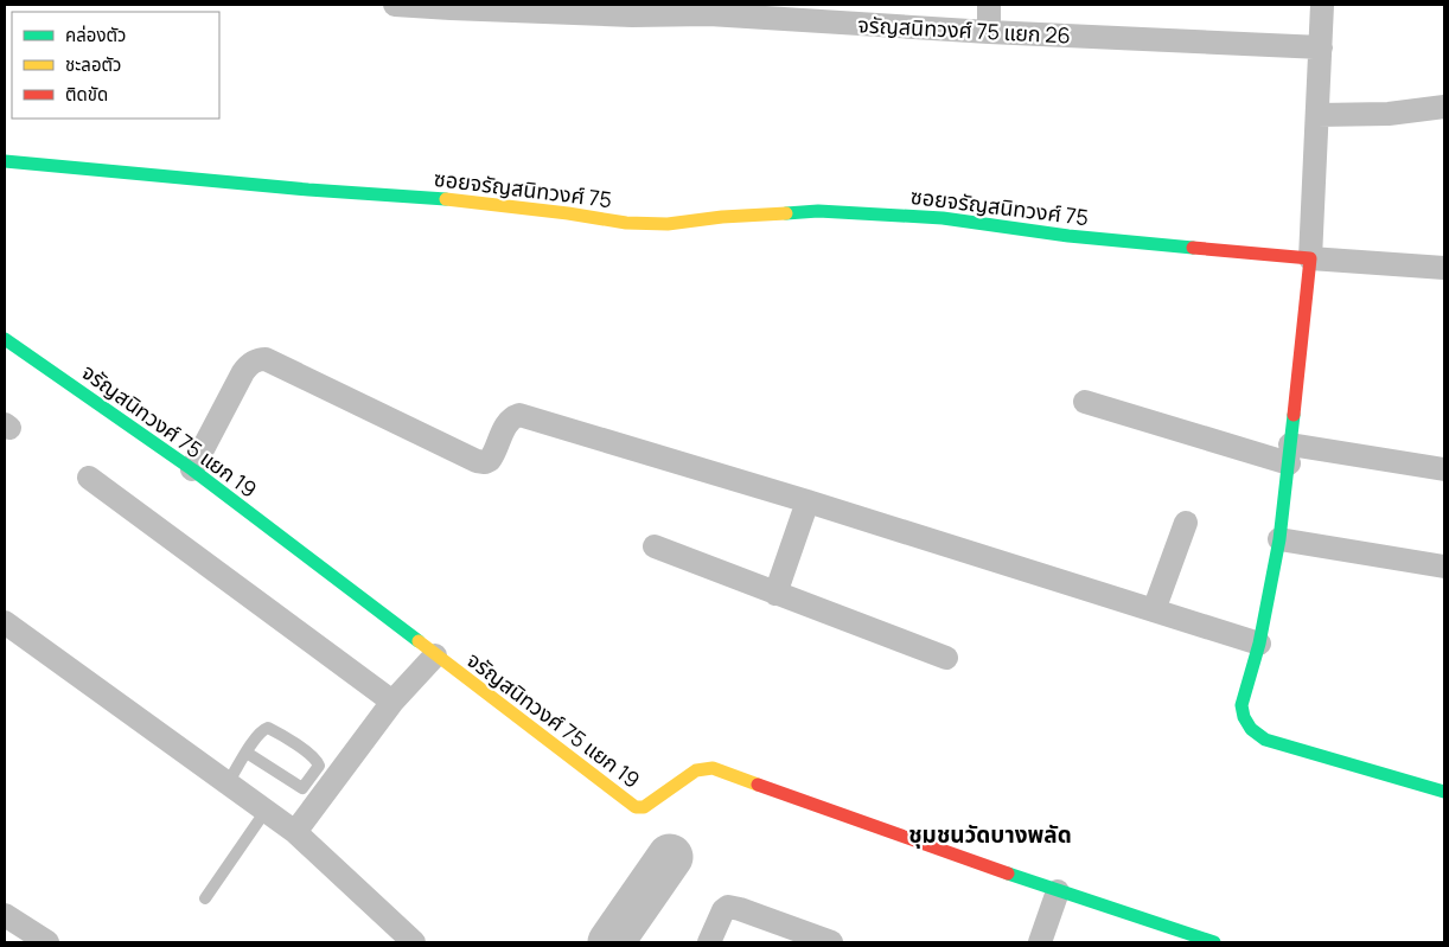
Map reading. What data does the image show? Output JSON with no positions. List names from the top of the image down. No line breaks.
{"streets":{"street":["จรัญสนิทวงศ์ 75 แยก 26","ซอยจรัญสนิทวงศ์ 75","จรัญสนิทวงศ์ 75 แยก 19"]},"districts":["ชุมชนวัดบางพลัด"],"legend":["คล่องตัว","ชะลอตัว","ติดขัด"]}
